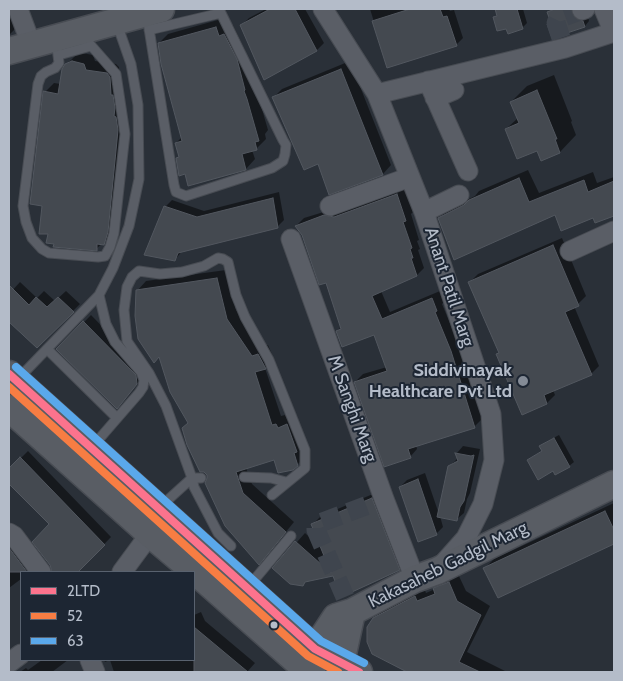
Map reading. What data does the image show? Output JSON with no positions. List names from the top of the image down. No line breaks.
{"streets":{"main road":["Kakasaheb Gadgil Marg"],"street":["Anant Patil Marg","M Sanghi Marg"]},"crossings":[["Anant Patil Marg","M Sanghi Marg"],["Anant Patil Marg","Kakasaheb Gadgil Marg"],["M Sanghi Marg","Kakasaheb Gadgil Marg"]],"places":["Siddivinayak Healthcare Pvt Ltd"],"lines":["transit line 63","transit line 2LTD","transit line 52"],"legend":["2LTD","52","63"]}
